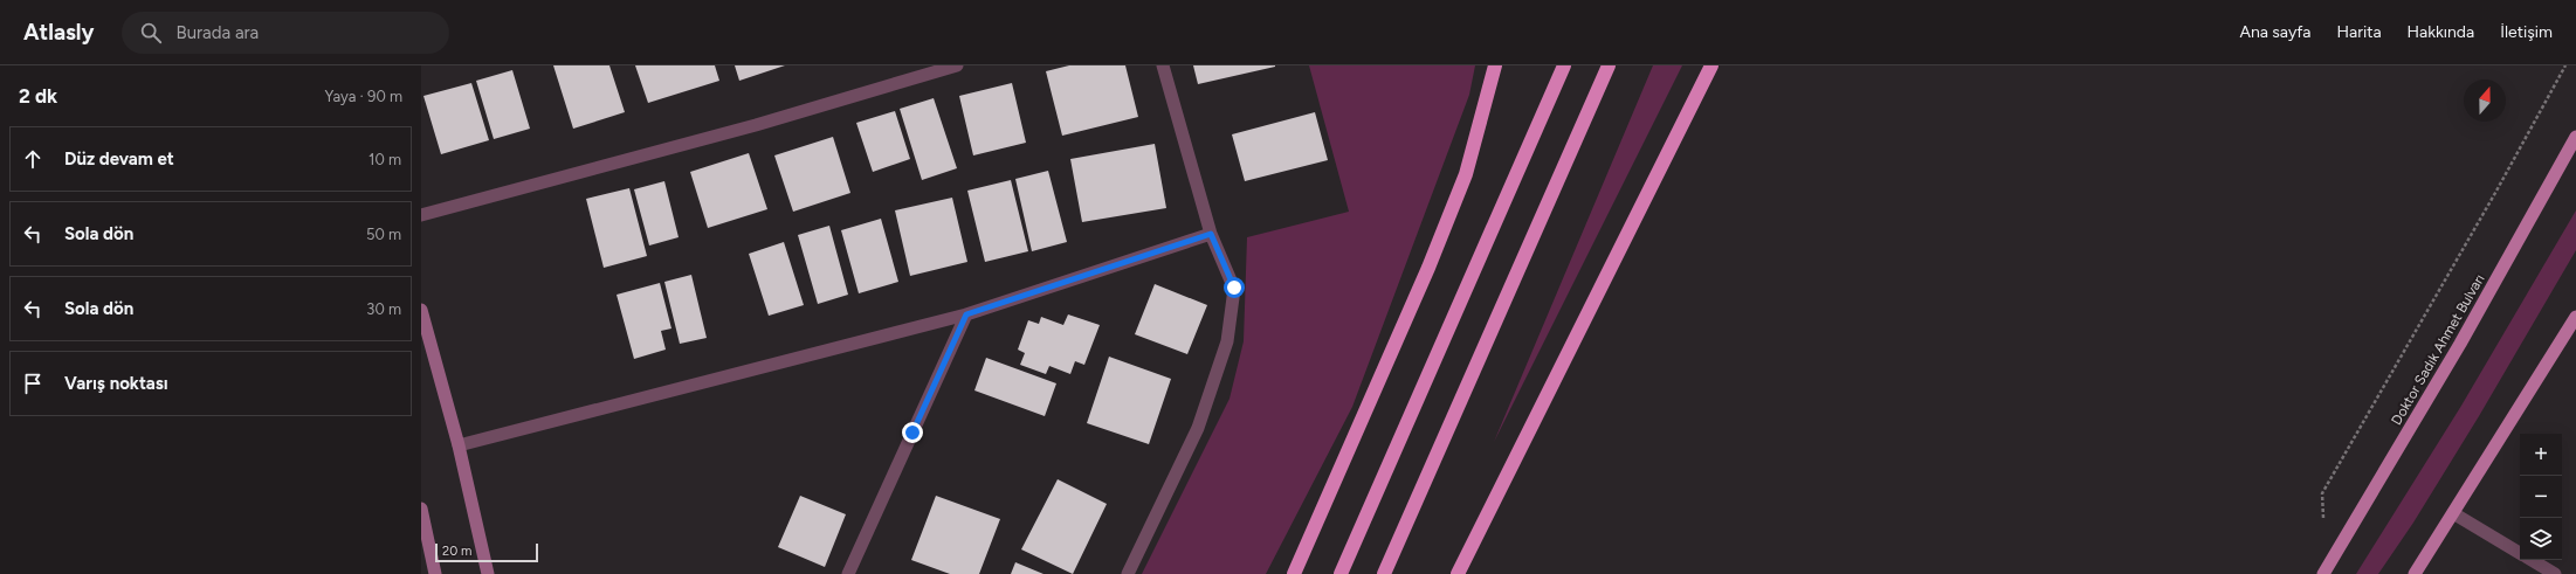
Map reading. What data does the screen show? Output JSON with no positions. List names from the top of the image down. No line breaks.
{"streets":{"main road":["Doktor Sadık Ahmet Bulvarı"]},"scale_bar":"20 m","north":"top","page":{"header":"Atlasly","search":"Burada ara","nav":["Ana sayfa","Harita","Hakkında","İletişim"],"heading":["2 dk","Yaya · 90 m"],"list":[["Düz devam et","10 m"],["Sola dön","50 m"],["Sola dön","30 m"],"Varış noktası"],"map_buttons":["+","−"],"scale":"20 m"}}
